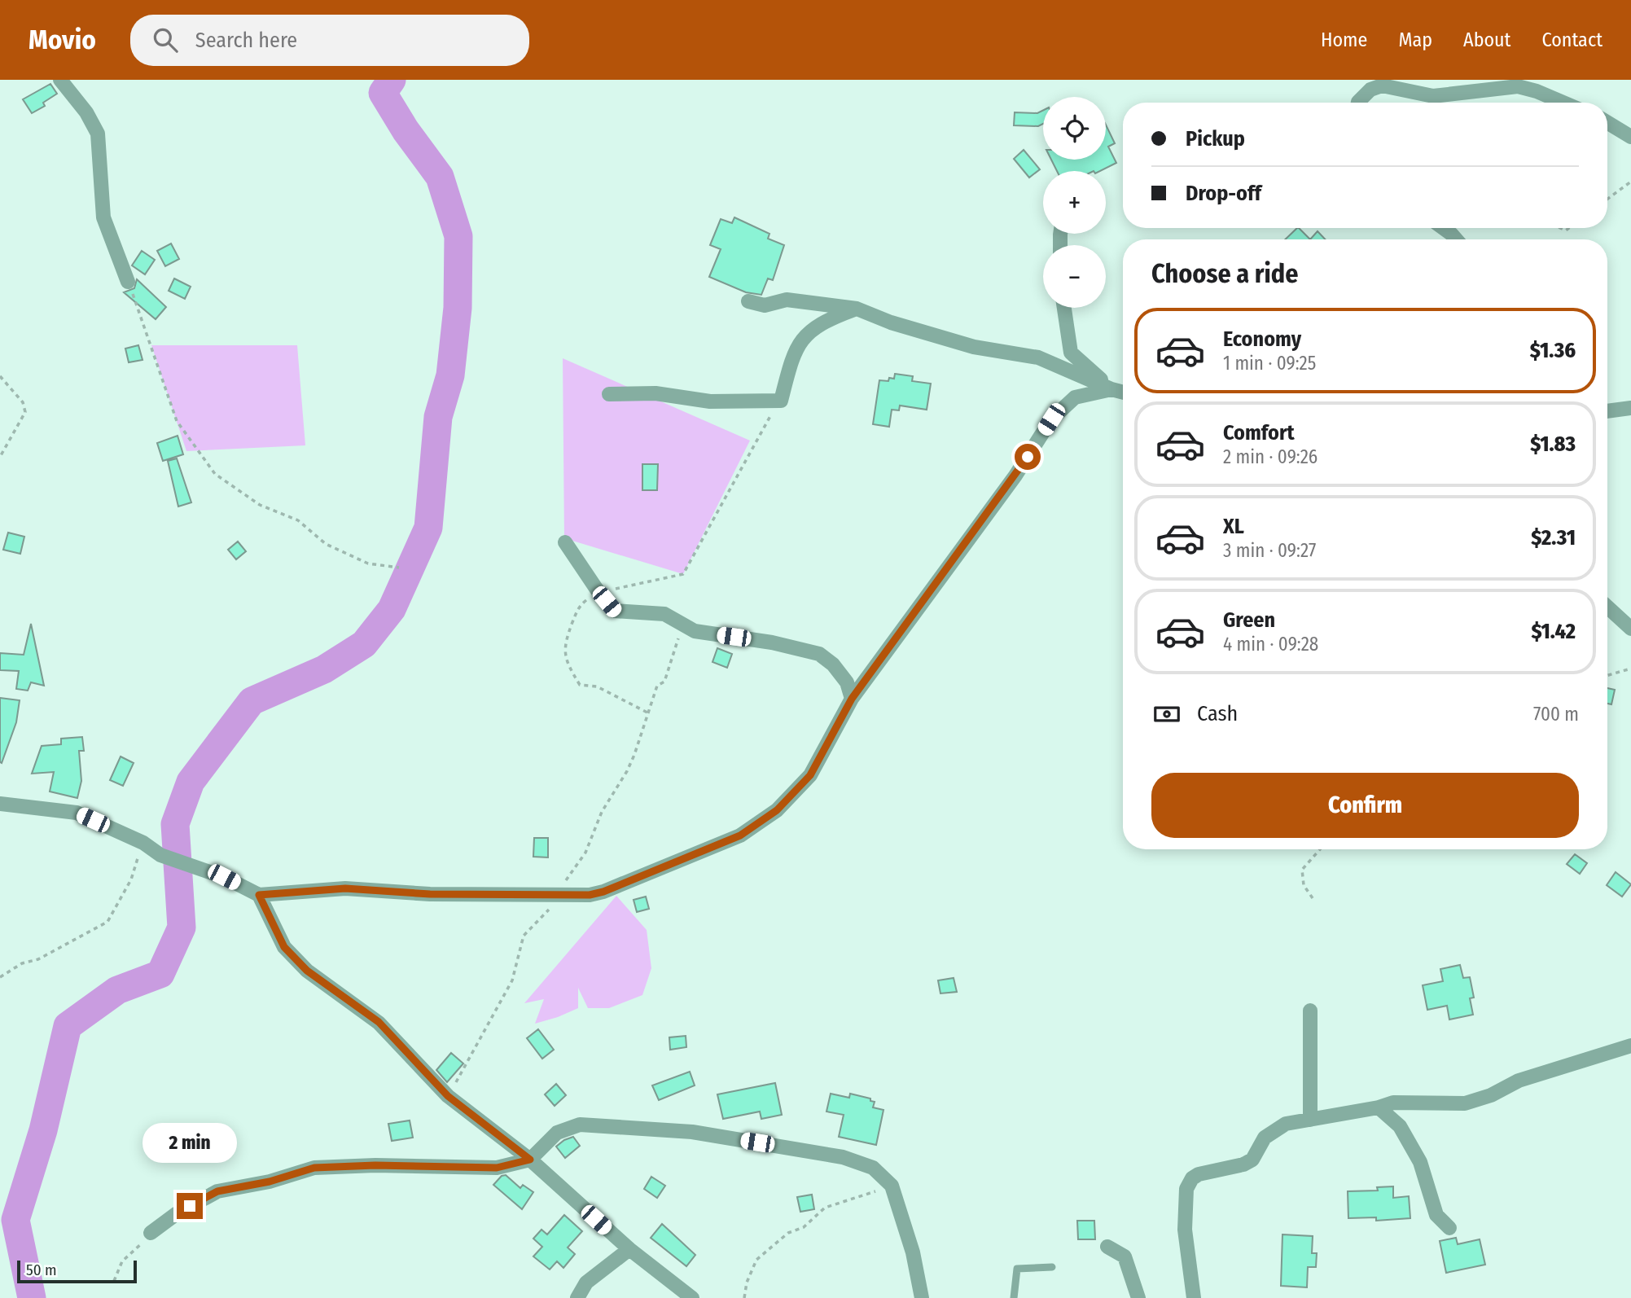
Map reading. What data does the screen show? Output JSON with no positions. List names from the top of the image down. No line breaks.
{"scale_bar":"50 m","page":{"header":"Movio","search":"Search here","nav":["Home","Map","About","Contact"],"map_buttons":["+","−"],"banner":["Pickup","Drop-off"],"heading":"Choose a ride","list":[{"name":"Economy","note":"1 min · 09:25","value":"$1.36"},{"name":"Comfort","note":"2 min · 09:26","value":"$1.83"},{"name":"XL","note":"3 min · 09:27","value":"$2.31"},{"name":"Green","note":"4 min · 09:28","value":"$1.42"}],"pay":["Cash","700 m"],"buttons":"Confirm","bubble":"2 min","scale":"50 m"}}
